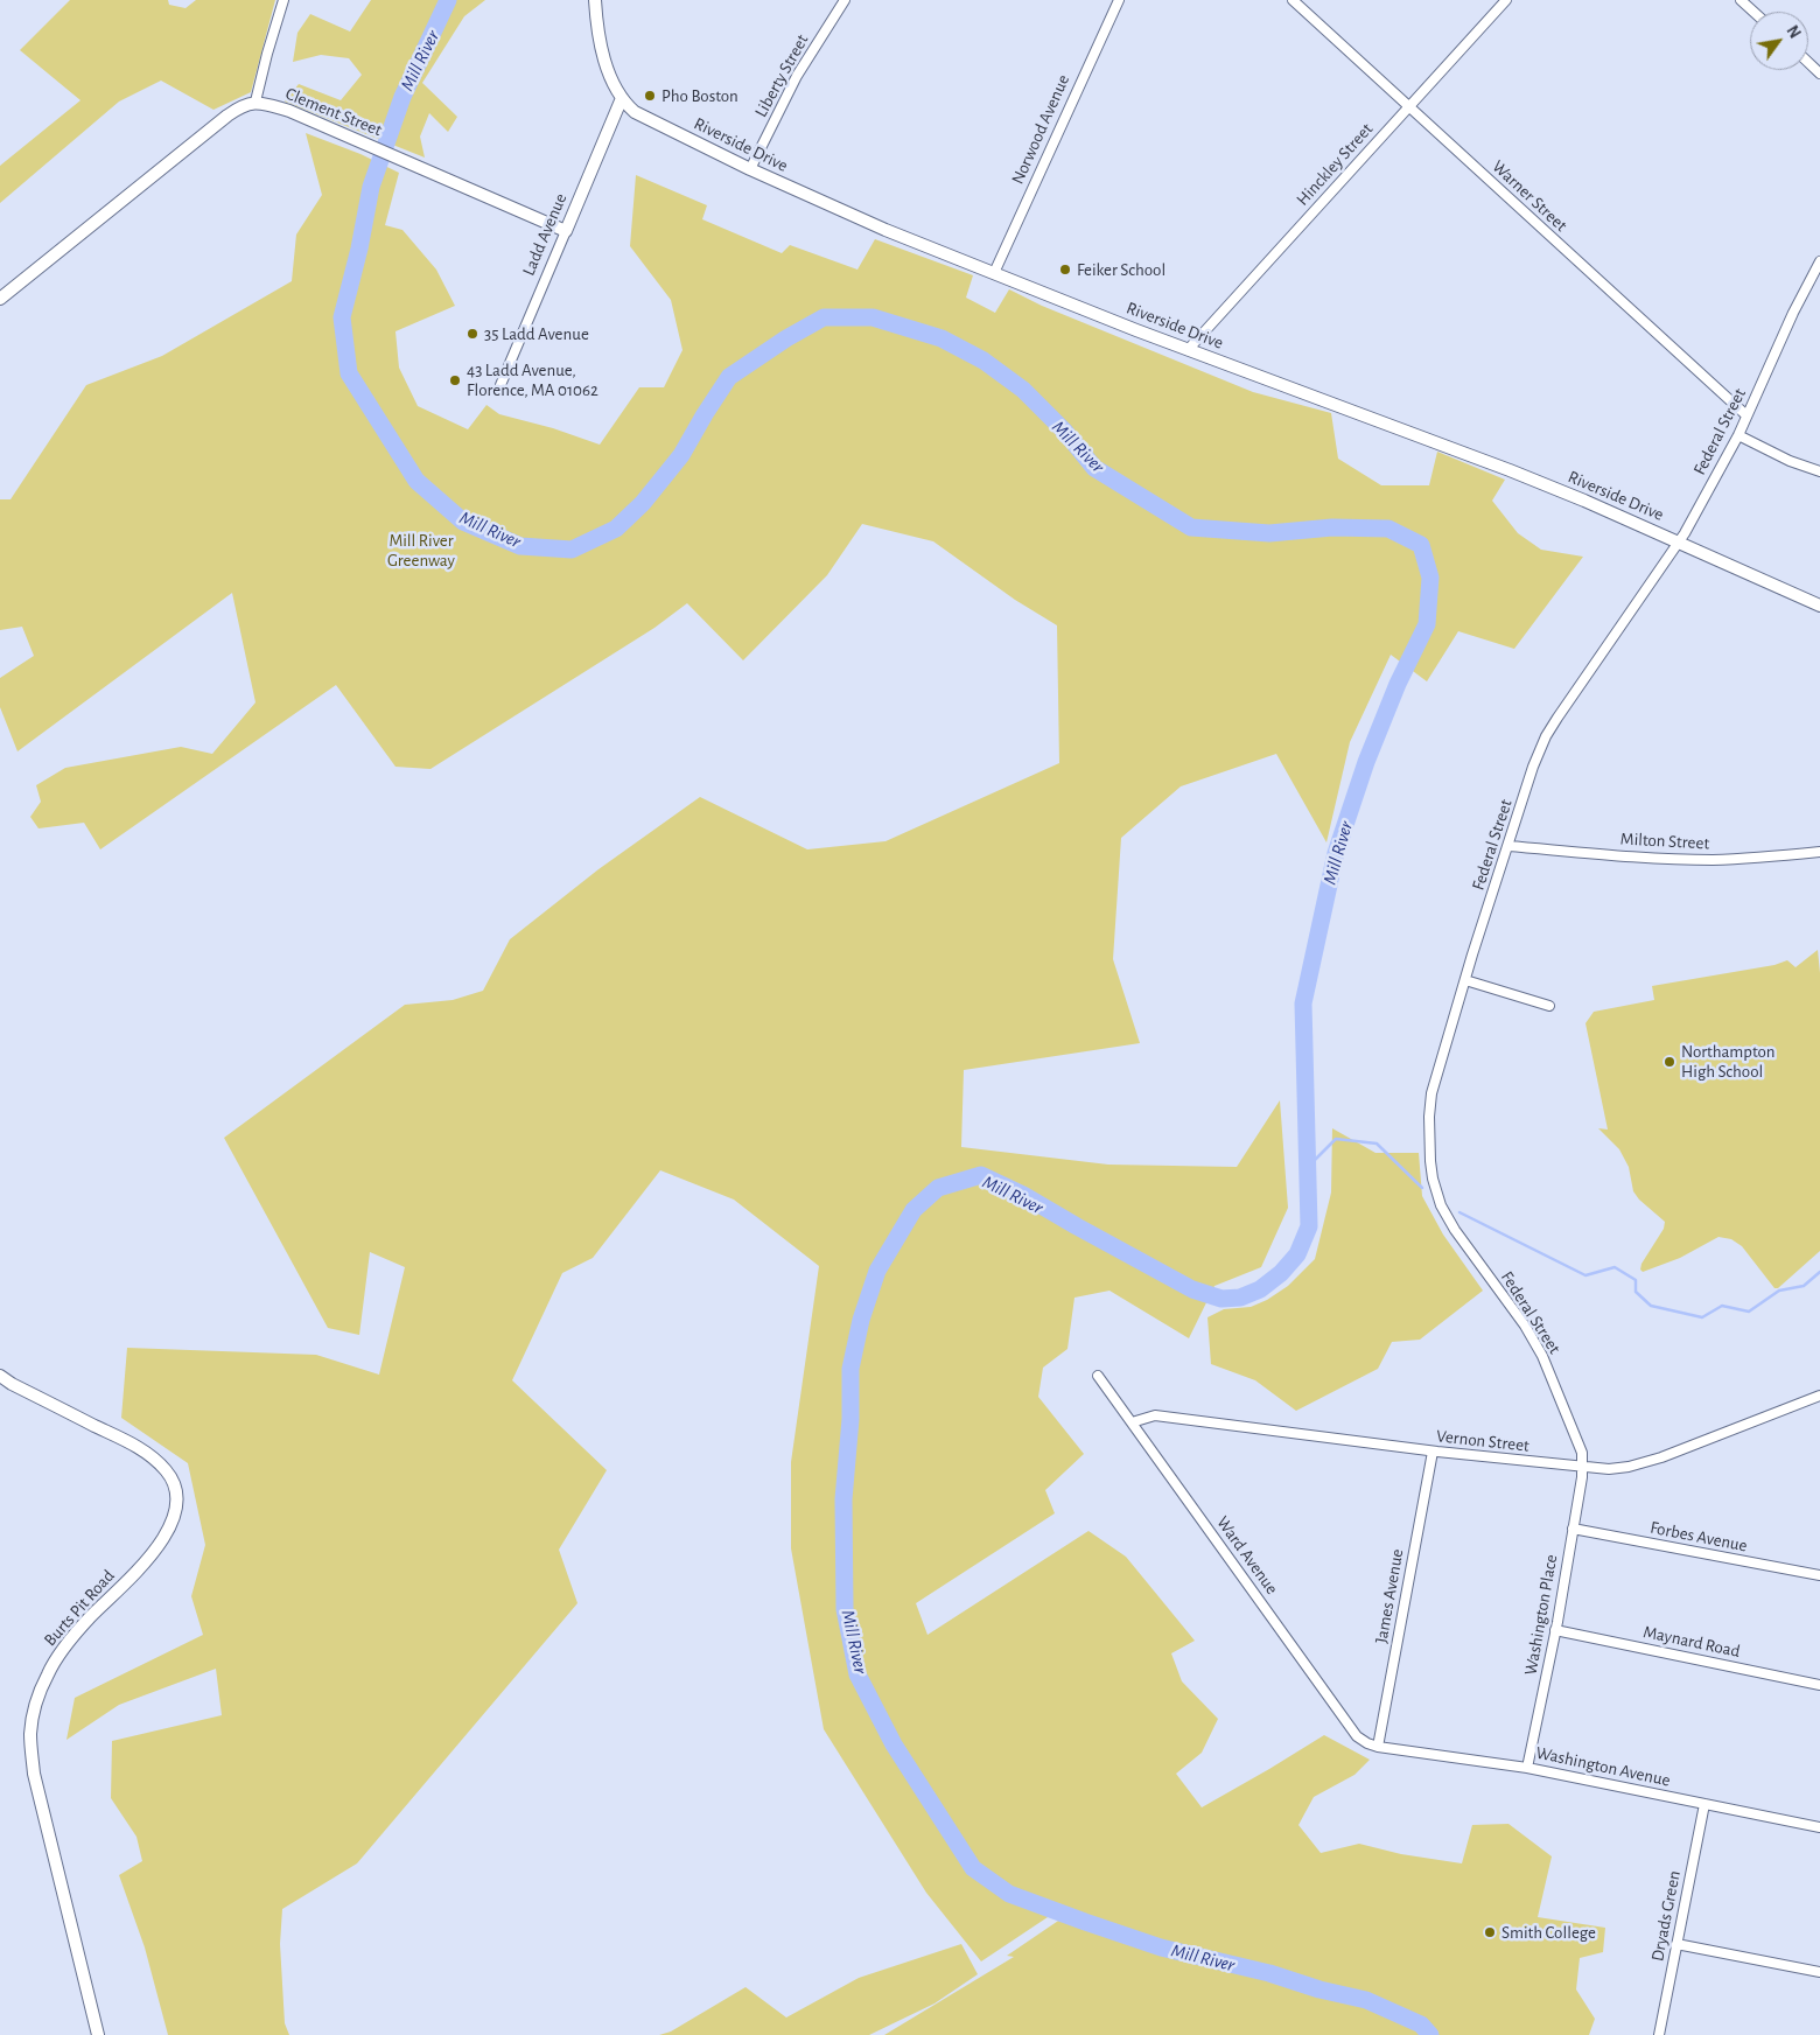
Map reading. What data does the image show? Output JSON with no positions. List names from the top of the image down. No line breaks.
{"streets":{"street":["Liberty Street","Clement Street","Norwood Avenue","Riverside Drive","Hinckley Street","Warner Street","Ladd Avenue","Federal Street","Milton Street","Vernon Street","Forbes Avenue","Ward Avenue","James Avenue","Burts Pit Road","Washington Place","Maynard Road","Washington Avenue","Dryads Green"]},"crossings":[["Liberty Street","Riverside Drive"],["Clement Street","Ladd Avenue"],["Norwood Avenue","Riverside Drive"],["Riverside Drive","Hinckley Street"],["Riverside Drive","Ladd Avenue"],["Riverside Drive","Federal Street"],["Hinckley Street","Warner Street"],["Warner Street","Federal Street"],["Federal Street","Milton Street"],["Federal Street","Vernon Street"],["Federal Street","Washington Place"],["Vernon Street","Ward Avenue"],["Vernon Street","James Avenue"],["Vernon Street","Washington Place"],["Forbes Avenue","Washington Place"],["Ward Avenue","James Avenue"],["Ward Avenue","Washington Avenue"],["James Avenue","Washington Avenue"],["Washington Place","Maynard Road"],["Washington Place","Washington Avenue"],["Washington Avenue","Dryads Green"]],"water":["Mill River"],"parks":["Mill River Greenway"],"places":["Pho Boston","Feiker School","35 Ladd Avenue","43 Ladd Avenue, Florence, MA 01062","Northampton High School","Smith College"],"north":"top right"}
